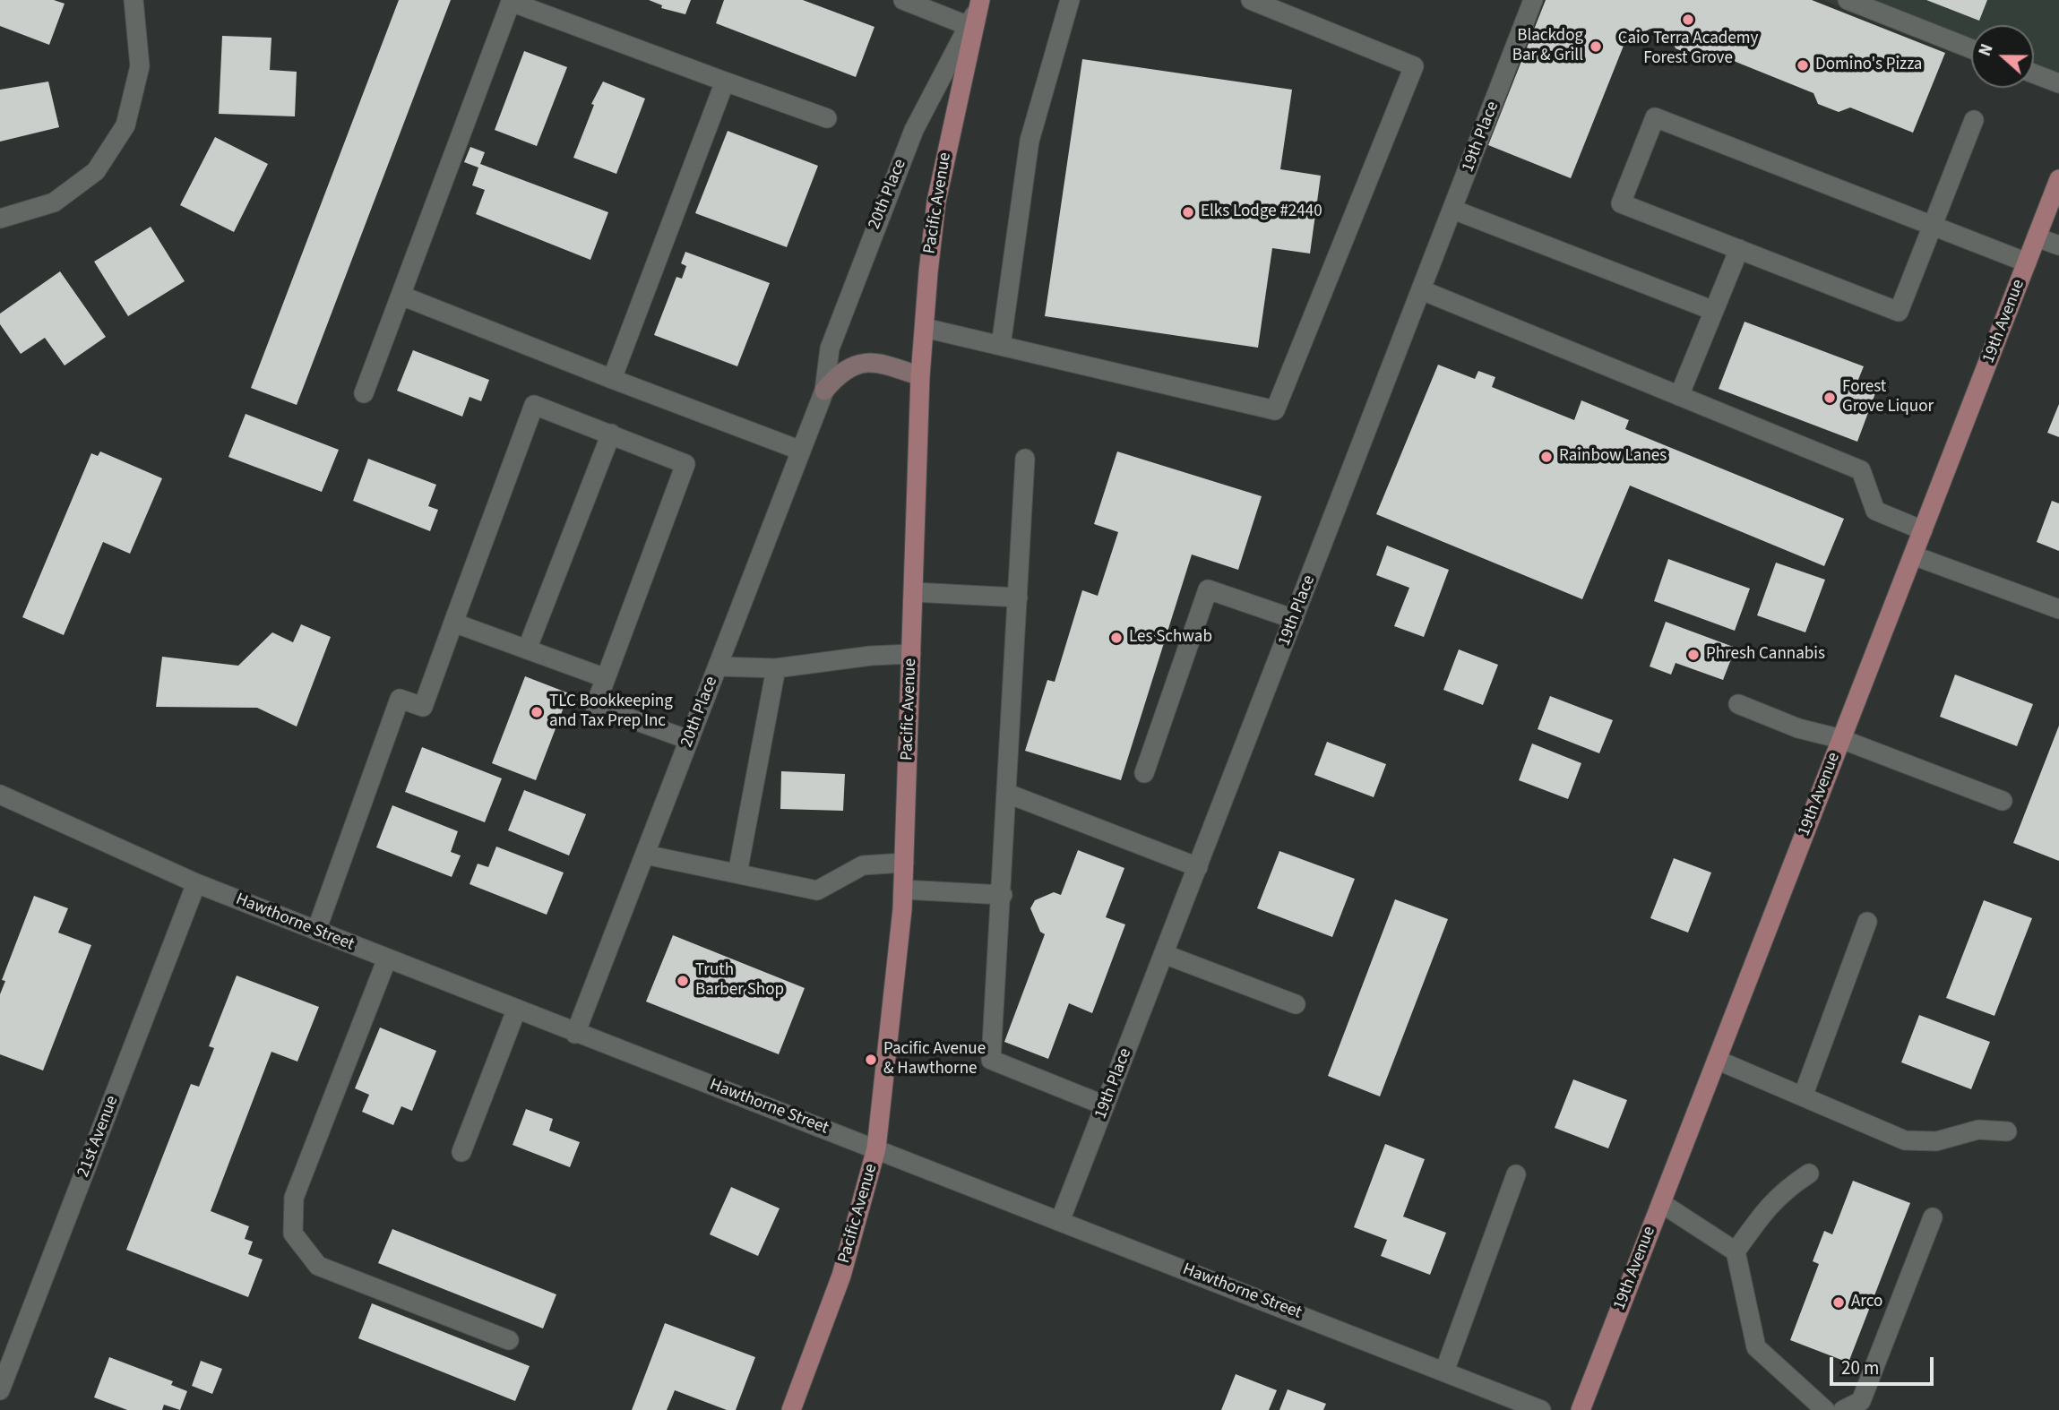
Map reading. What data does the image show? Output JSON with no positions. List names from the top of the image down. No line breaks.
{"streets":{"main road":["Pacific Avenue","19th Avenue"],"street":["19th Place","20th Place","Hawthorne Street","21st Avenue"]},"crossings":[["19th Place","Hawthorne Street"],["20th Place","Pacific Avenue"],["20th Place","Hawthorne Street"],["Pacific Avenue","Hawthorne Street"],["Hawthorne Street","21st Avenue"]],"places":["Caio Terra Academy Forest Grove","Blackdog Bar & Grill","Domino's Pizza","Elks Lodge #2440","Forest Grove Liquor","Rainbow Lanes","Les Schwab","Phresh Cannabis","TLC Bookkeeping and Tax Prep Inc","Truth Barber Shop","Pacific Avenue & Hawthorne","Arco"],"scale_bar":"20 m","north":"left"}
